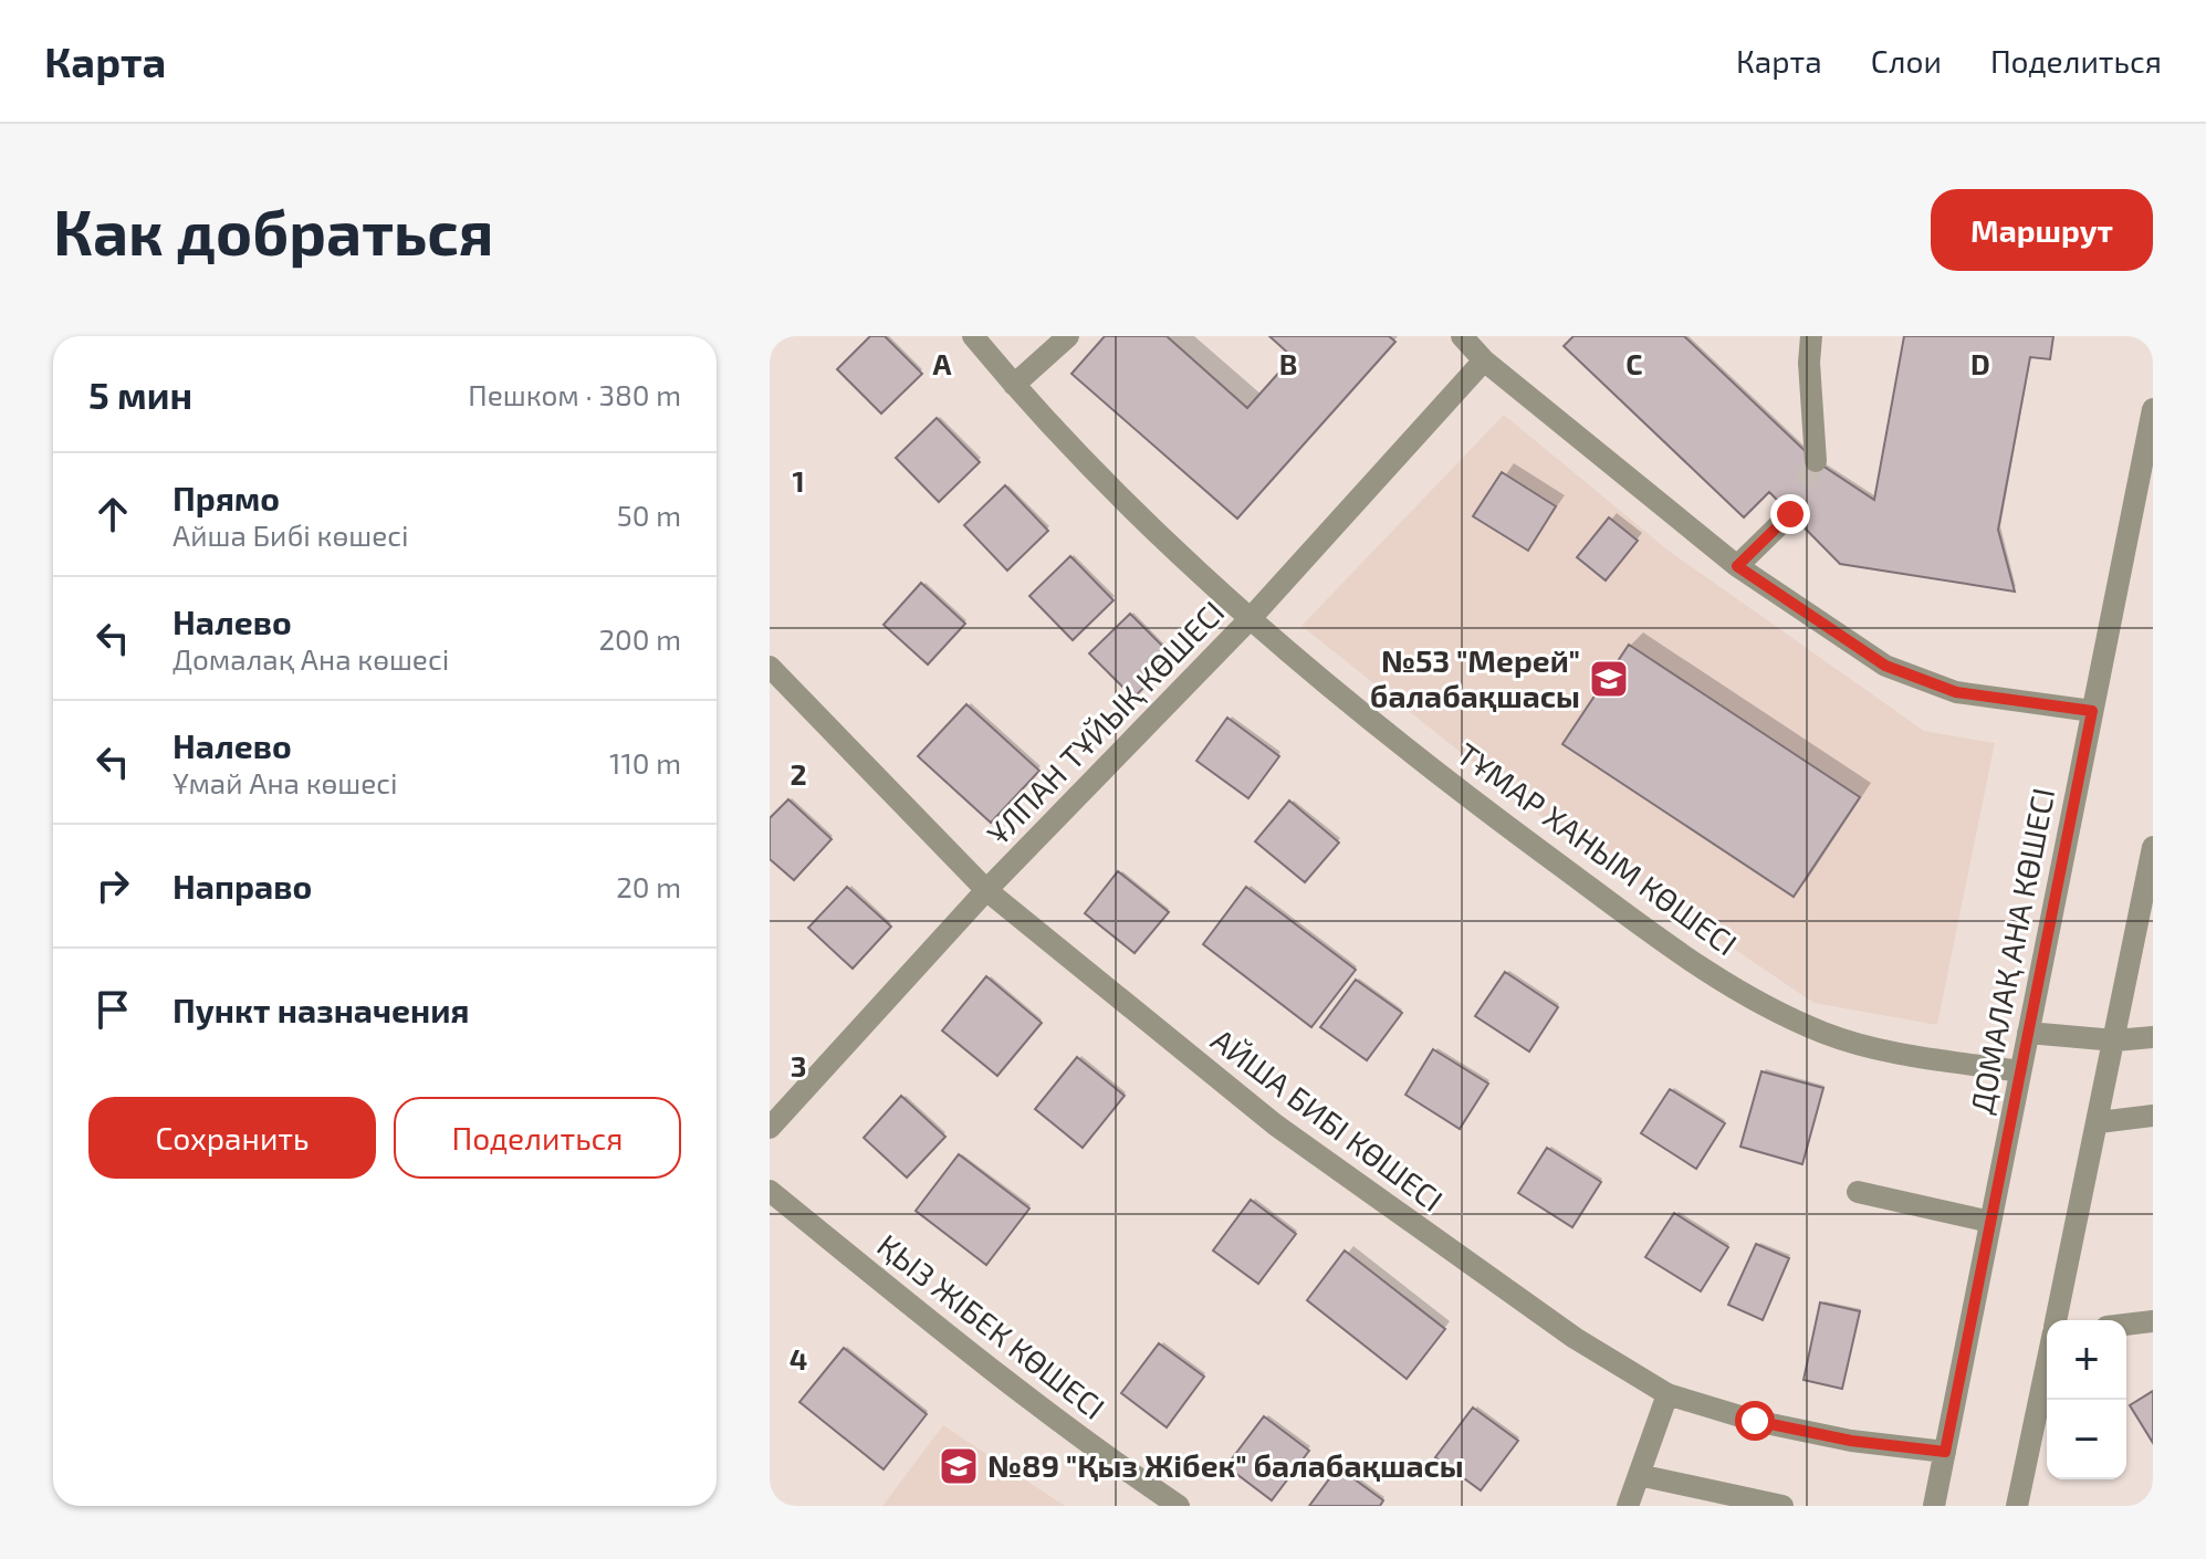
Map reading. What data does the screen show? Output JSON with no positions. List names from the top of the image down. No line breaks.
{"streets":{"street":["ҰЛПАН ТҰЙЫҚ КӨШЕСІ","ТҰМАР ХАНЫМ КӨШЕСІ","ДОМАЛАҚ АНА КӨШЕСІ","АЙША БИБІ КӨШЕСІ","ҚЫЗ ЖІБЕК КӨШЕСІ"]},"crossings":[["ҰЛПАН ТҰЙЫҚ КӨШЕСІ","ТҰМАР ХАНЫМ КӨШЕСІ"],["ҰЛПАН ТҰЙЫҚ КӨШЕСІ","АЙША БИБІ КӨШЕСІ"],["ТҰМАР ХАНЫМ КӨШЕСІ","ДОМАЛАҚ АНА КӨШЕСІ"],["ДОМАЛАҚ АНА КӨШЕСІ","АЙША БИБІ КӨШЕСІ"]],"places":{"school or university":["№53 \"Мерей\" балабақшасы","№89 \"Қыз Жібек\" балабақшасы"]},"page":{"header":"Карта","nav":["Карта","Слои","Поделиться"],"buttons":["Маршрут",["Сохранить","Поделиться"]],"title":"Как добраться","heading":["5 мин","Пешком · 380 m"],"list":[["Прямо","Айша Бибі көшесі","50 m"],["Налево","Домалақ Ана көшесі","200 m"],["Налево","Ұмай Ана көшесі","110 m"],["Направо","20 m"],"Пункт назначения"],"map_buttons":["+","−"]},"grid":{"columns":["A","B","C","D"],"rows":["1","2","3","4"]}}
